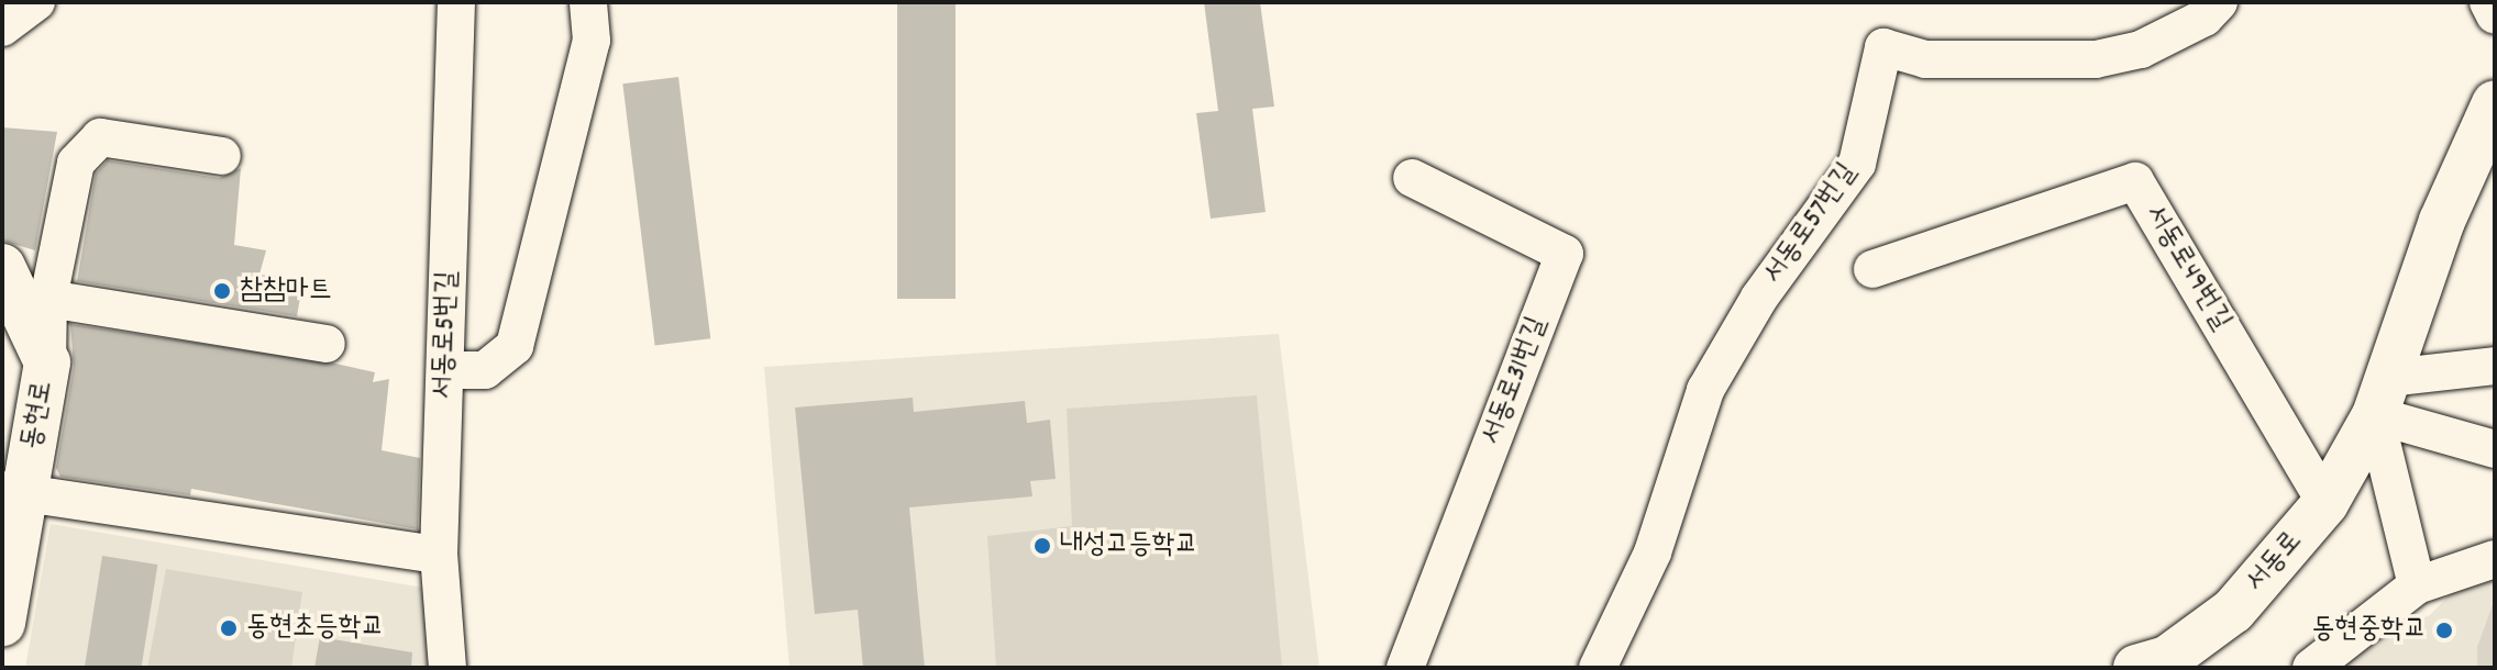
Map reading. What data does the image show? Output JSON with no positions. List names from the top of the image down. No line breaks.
{"streets":{"street":["서동로57번길","서동로49번길","서동로5번길","서동로31번길","동현로","서동로"]},"crossings":[["서동로49번길","서동로"]],"places":["참참마트","내성고등학교","동현초등학교","동현중학교"]}
